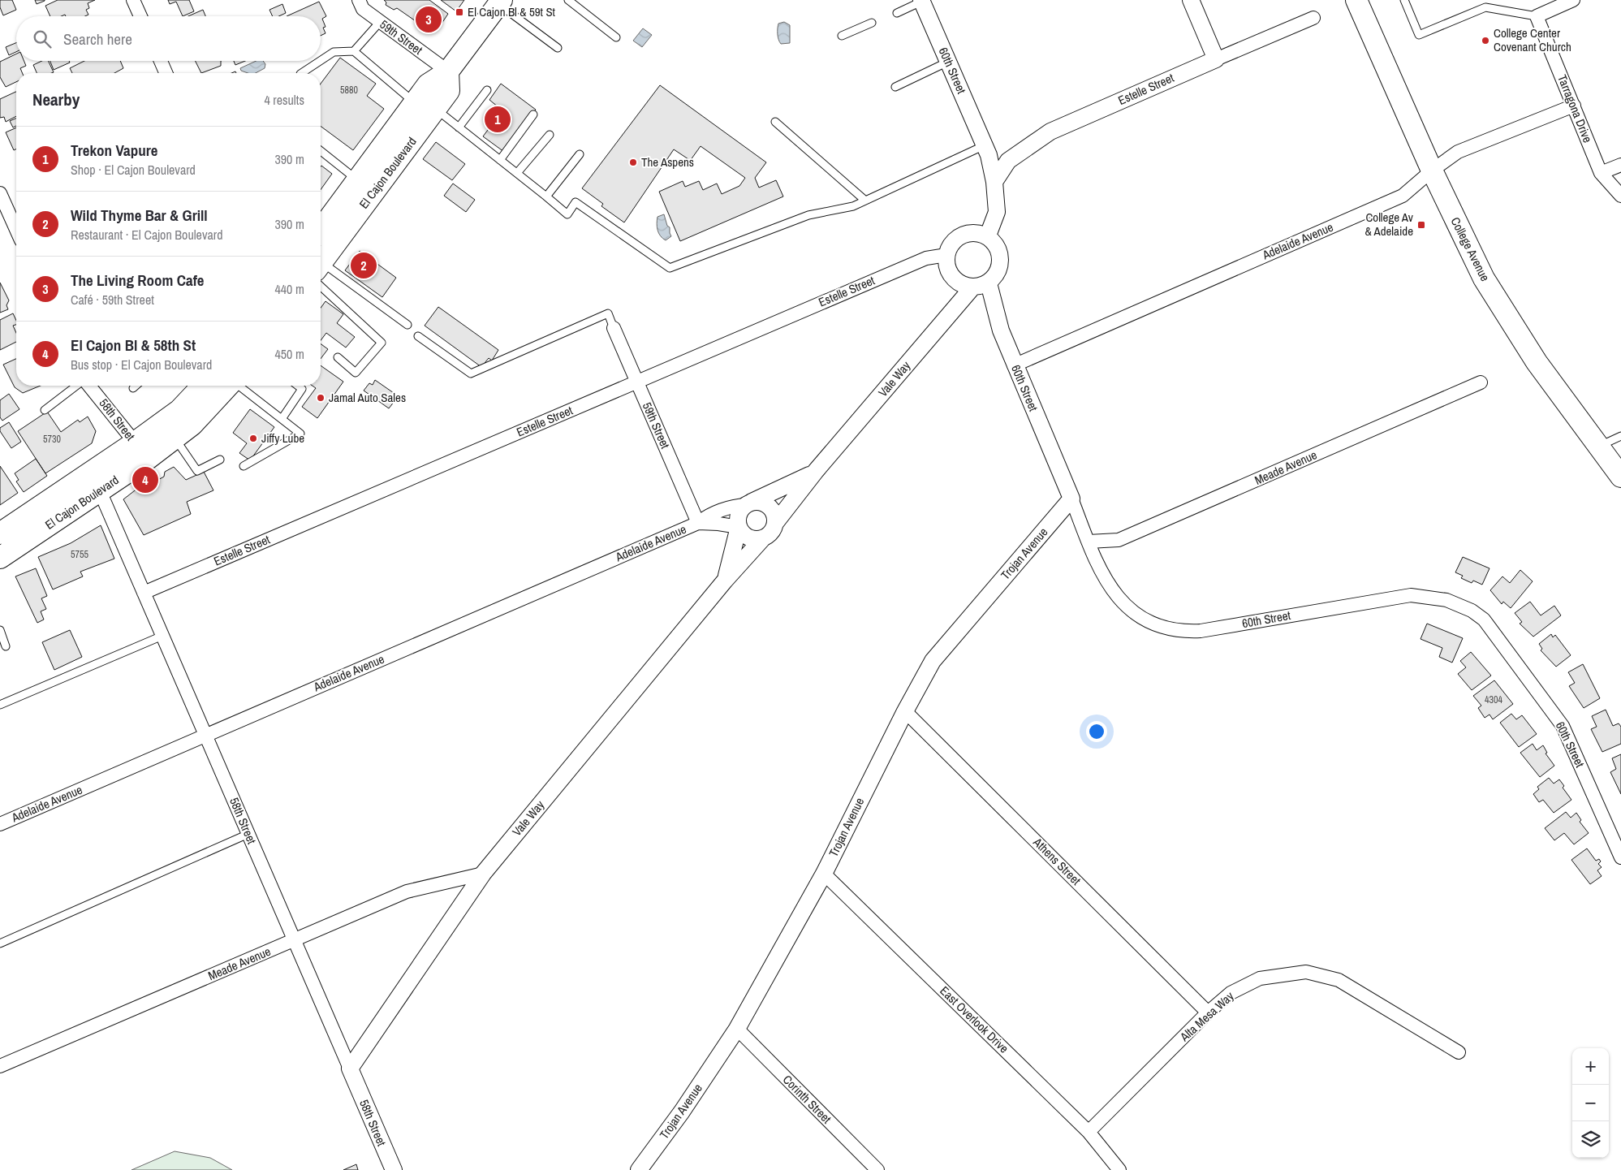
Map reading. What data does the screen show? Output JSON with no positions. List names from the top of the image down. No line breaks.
{"streets":{"main road":["El Cajon Boulevard","College Avenue"],"street":["59th Street","60th Street","Estelle Street","Tarragona Drive","Adelaide Avenue","Vale Way","58th Street","Meade Avenue","Trojan Avenue","Athens Street","Alta Mesa Way","East Overlook Drive","Corinth Street"]},"crossings":[["59th Street","Estelle Street"],["59th Street","El Cajon Boulevard"],["59th Street","Adelaide Avenue"],["60th Street","Estelle Street"],["60th Street","Adelaide Avenue"],["60th Street","Vale Way"],["60th Street","Meade Avenue"],["60th Street","Trojan Avenue"],["Estelle Street","Vale Way"],["Estelle Street","58th Street"],["Tarragona Drive","Adelaide Avenue"],["El Cajon Boulevard","58th Street"],["Adelaide Avenue","College Avenue"],["Adelaide Avenue","Vale Way"],["Adelaide Avenue","58th Street"],["Vale Way","58th Street"],["Vale Way","Meade Avenue"],["58th Street","Meade Avenue"],["Trojan Avenue","Athens Street"],["Trojan Avenue","East Overlook Drive"],["Trojan Avenue","Corinth Street"],["Athens Street","Alta Mesa Way"],["Alta Mesa Way","East Overlook Drive"]],"places":{"transit":["El Cajon Bl & 59t St","College Av & Adelaide"],"other":["College Center Covenant Church","The Aspens","Jamal Auto Sales","Jiffy Lube"]},"house_numbers":["5880","5730","5755","4304"],"page":{"pins":["3","1","2","4"],"search":"Search here","heading":["Nearby","4 results"],"list":[{"mark":"1","name":"Trekon Vapure","note":"Shop · El Cajon Boulevard","value":"390 m"},{"mark":"2","name":"Wild Thyme Bar & Grill","note":"Restaurant · El Cajon Boulevard","value":"390 m"},{"mark":"3","name":"The Living Room Cafe","note":"Café · 59th Street","value":"440 m"},{"mark":"4","name":"El Cajon Bl & 58th St","note":"Bus stop · El Cajon Boulevard","value":"450 m"}],"map_buttons":["+","−"]}}
